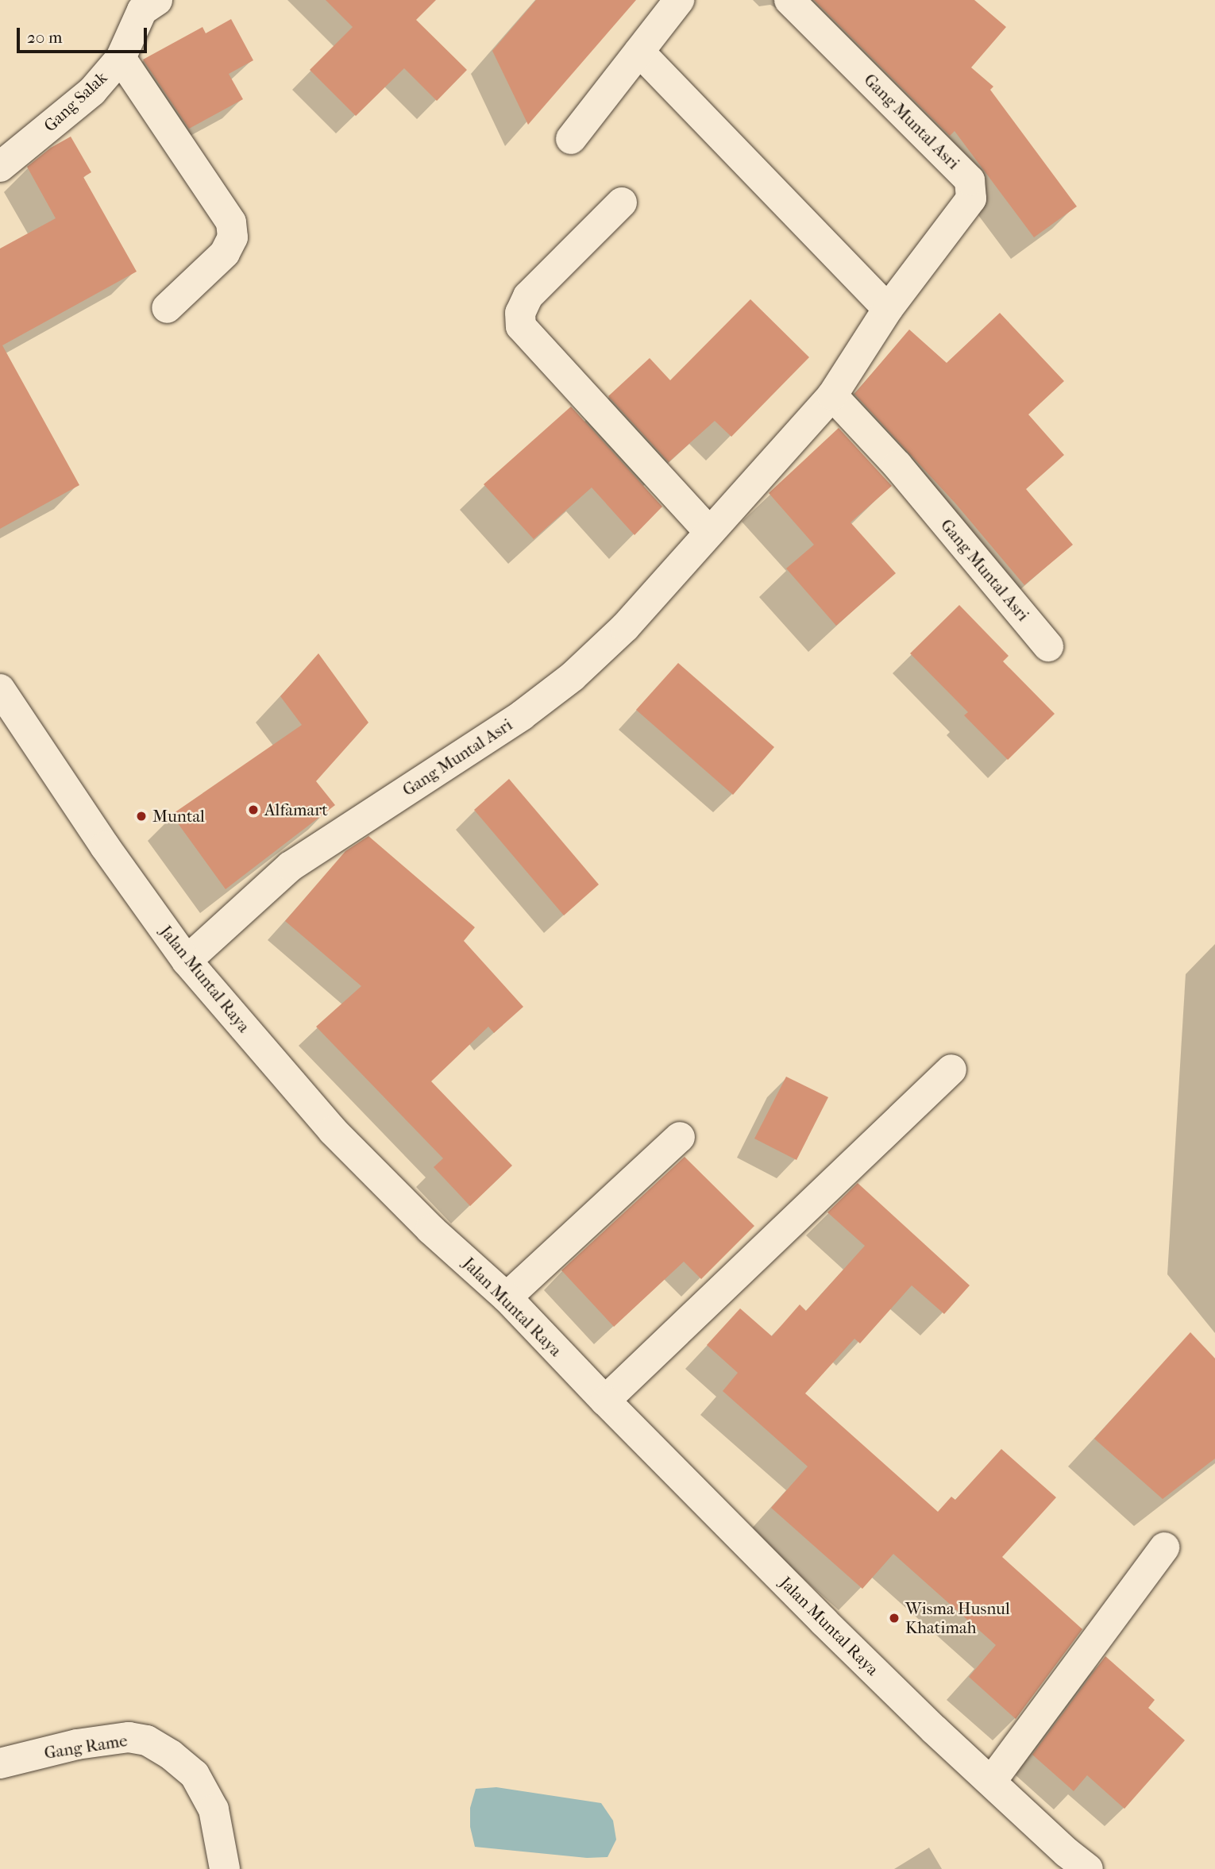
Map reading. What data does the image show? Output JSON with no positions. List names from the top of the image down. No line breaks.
{"streets":{"street":["Gang Salak","Gang Muntal Asri","Jalan Muntal Raya","Gang Rame"]},"crossings":[["Gang Muntal Asri","Jalan Muntal Raya"]],"places":["Alfamart","Muntal","Wisma Husnul Khatimah"],"scale_bar":"20 m"}
